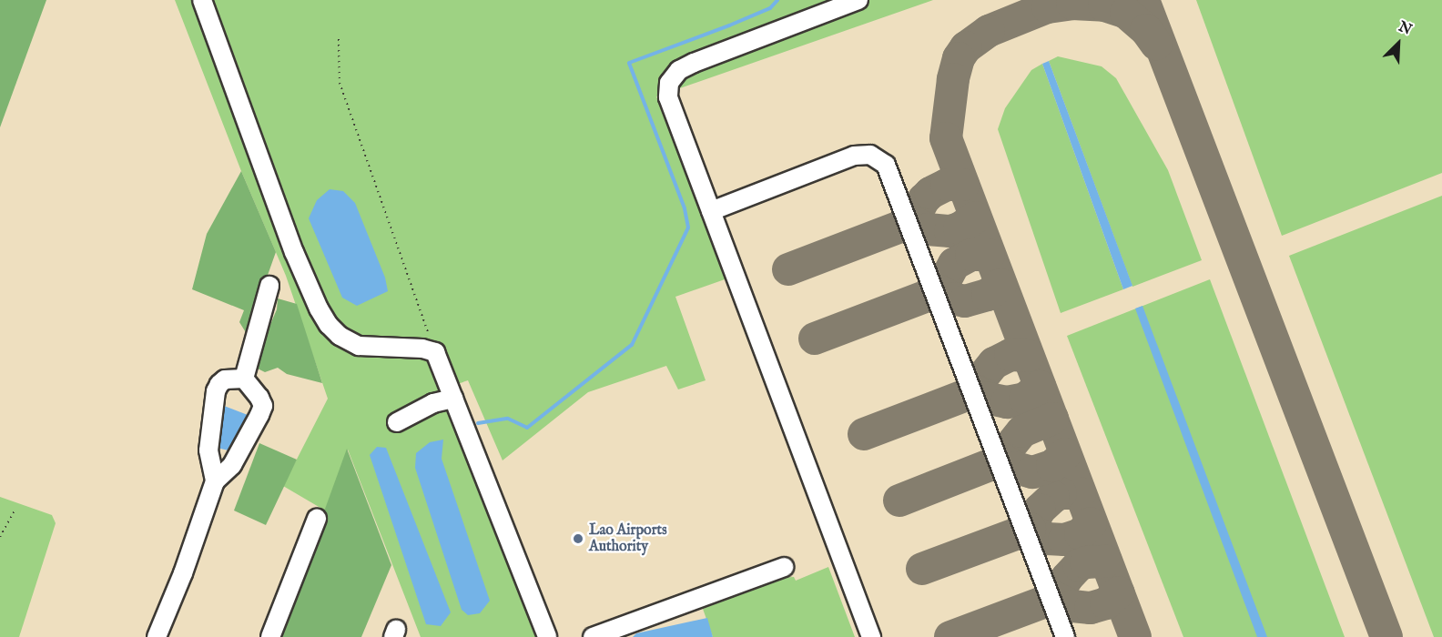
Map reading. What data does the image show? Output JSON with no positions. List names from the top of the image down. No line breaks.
{"places":["Lao Airports Authority"],"north":"top right"}
